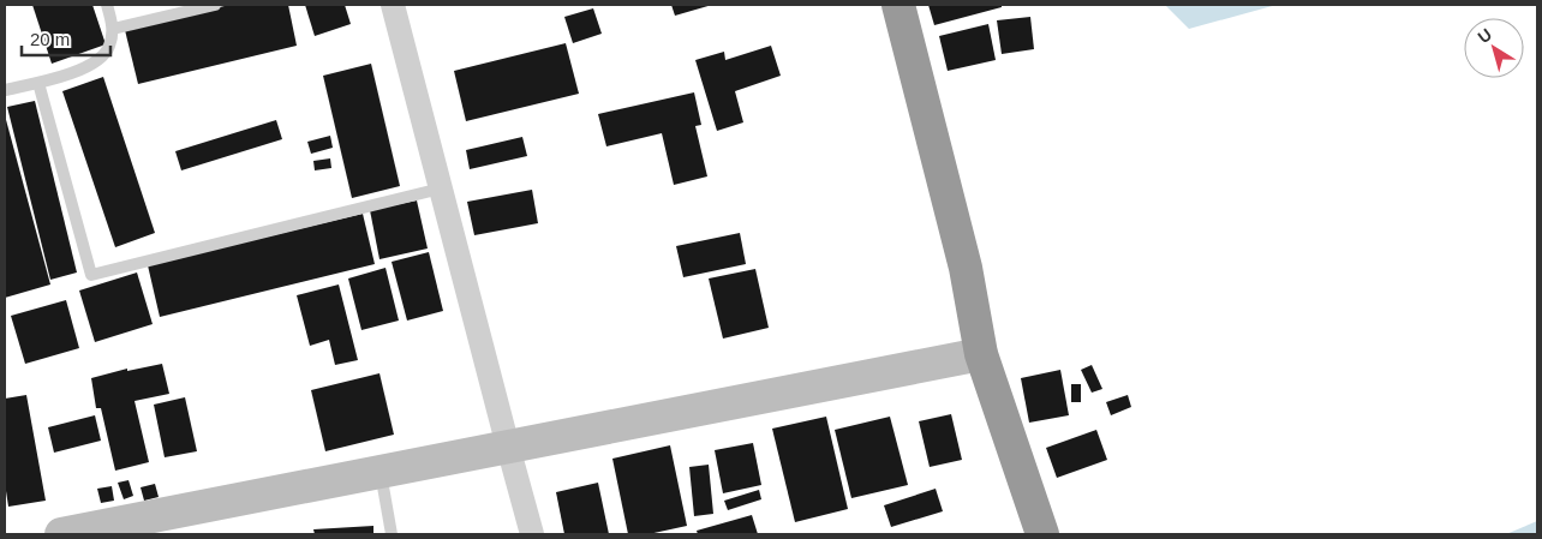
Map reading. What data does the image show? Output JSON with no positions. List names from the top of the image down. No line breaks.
{"scale_bar":"20 m","north":"top left"}
